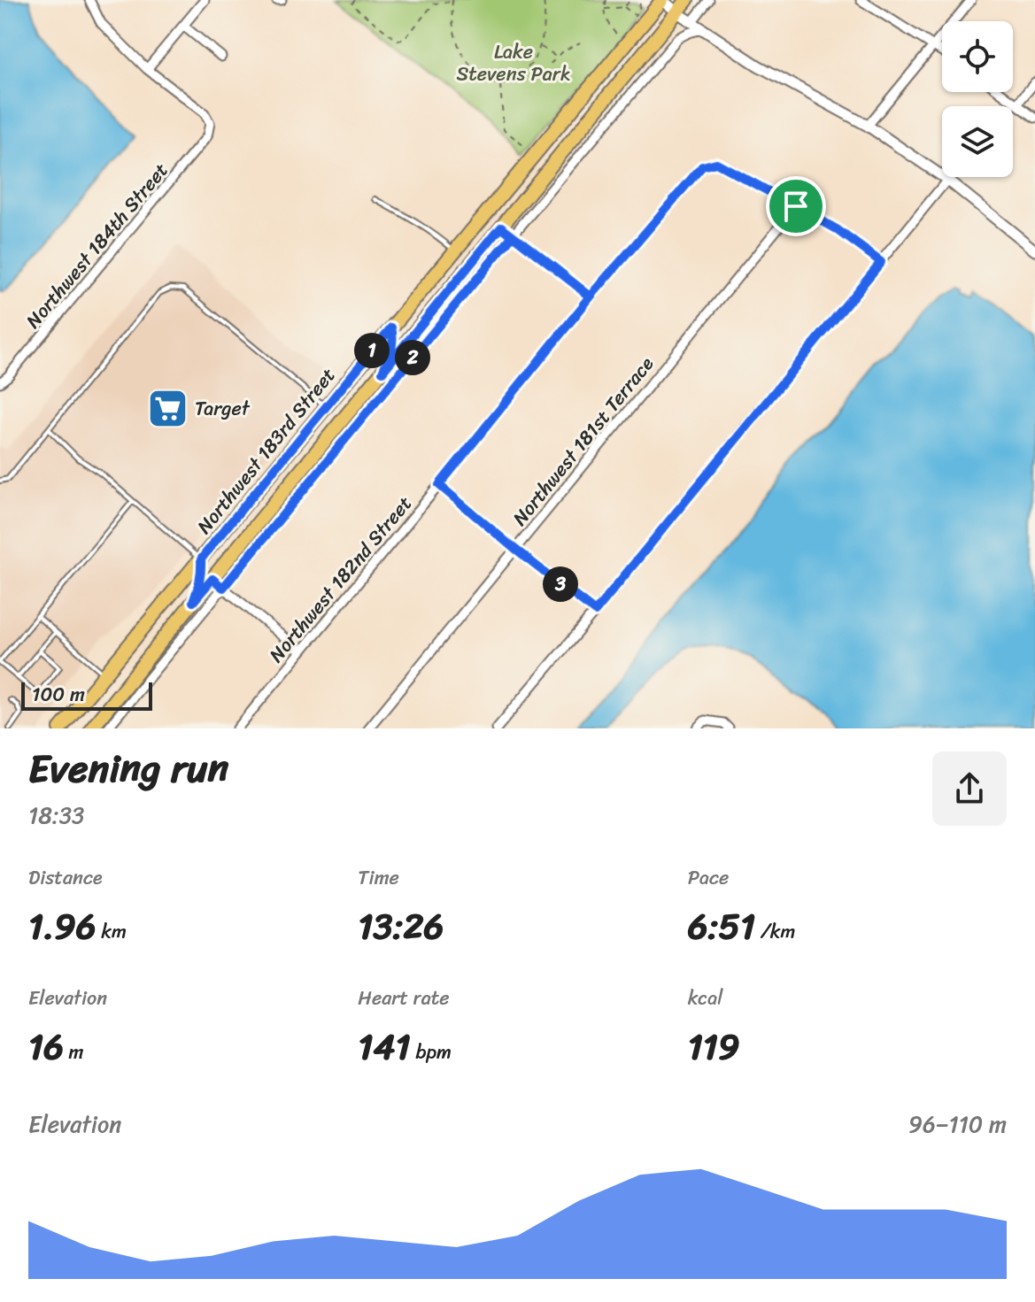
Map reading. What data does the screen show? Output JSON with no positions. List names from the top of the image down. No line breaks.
{"streets":{"main road":["Northwest 183rd Street"],"street":["Northwest 184th Street","Northwest 181st Terrace","Northwest 182nd Street"]},"crossings":[["Northwest 181st Terrace","Northwest 182nd Street"]],"parks":["Lake Stevens Park"],"places":{"supermarket":["Target"]},"scale_bar":"100 m","page":{"pins":["1","2","3"],"scale":"100 m","heading":["Evening run","18:33"],"stats":[["Distance","1.96 km"],["Time","13:26"],["Pace","6:51 /km"],["Elevation","16 m"],["Heart rate","141 bpm"],["kcal","119"]],"chart":["Elevation","96–110 m"]}}
